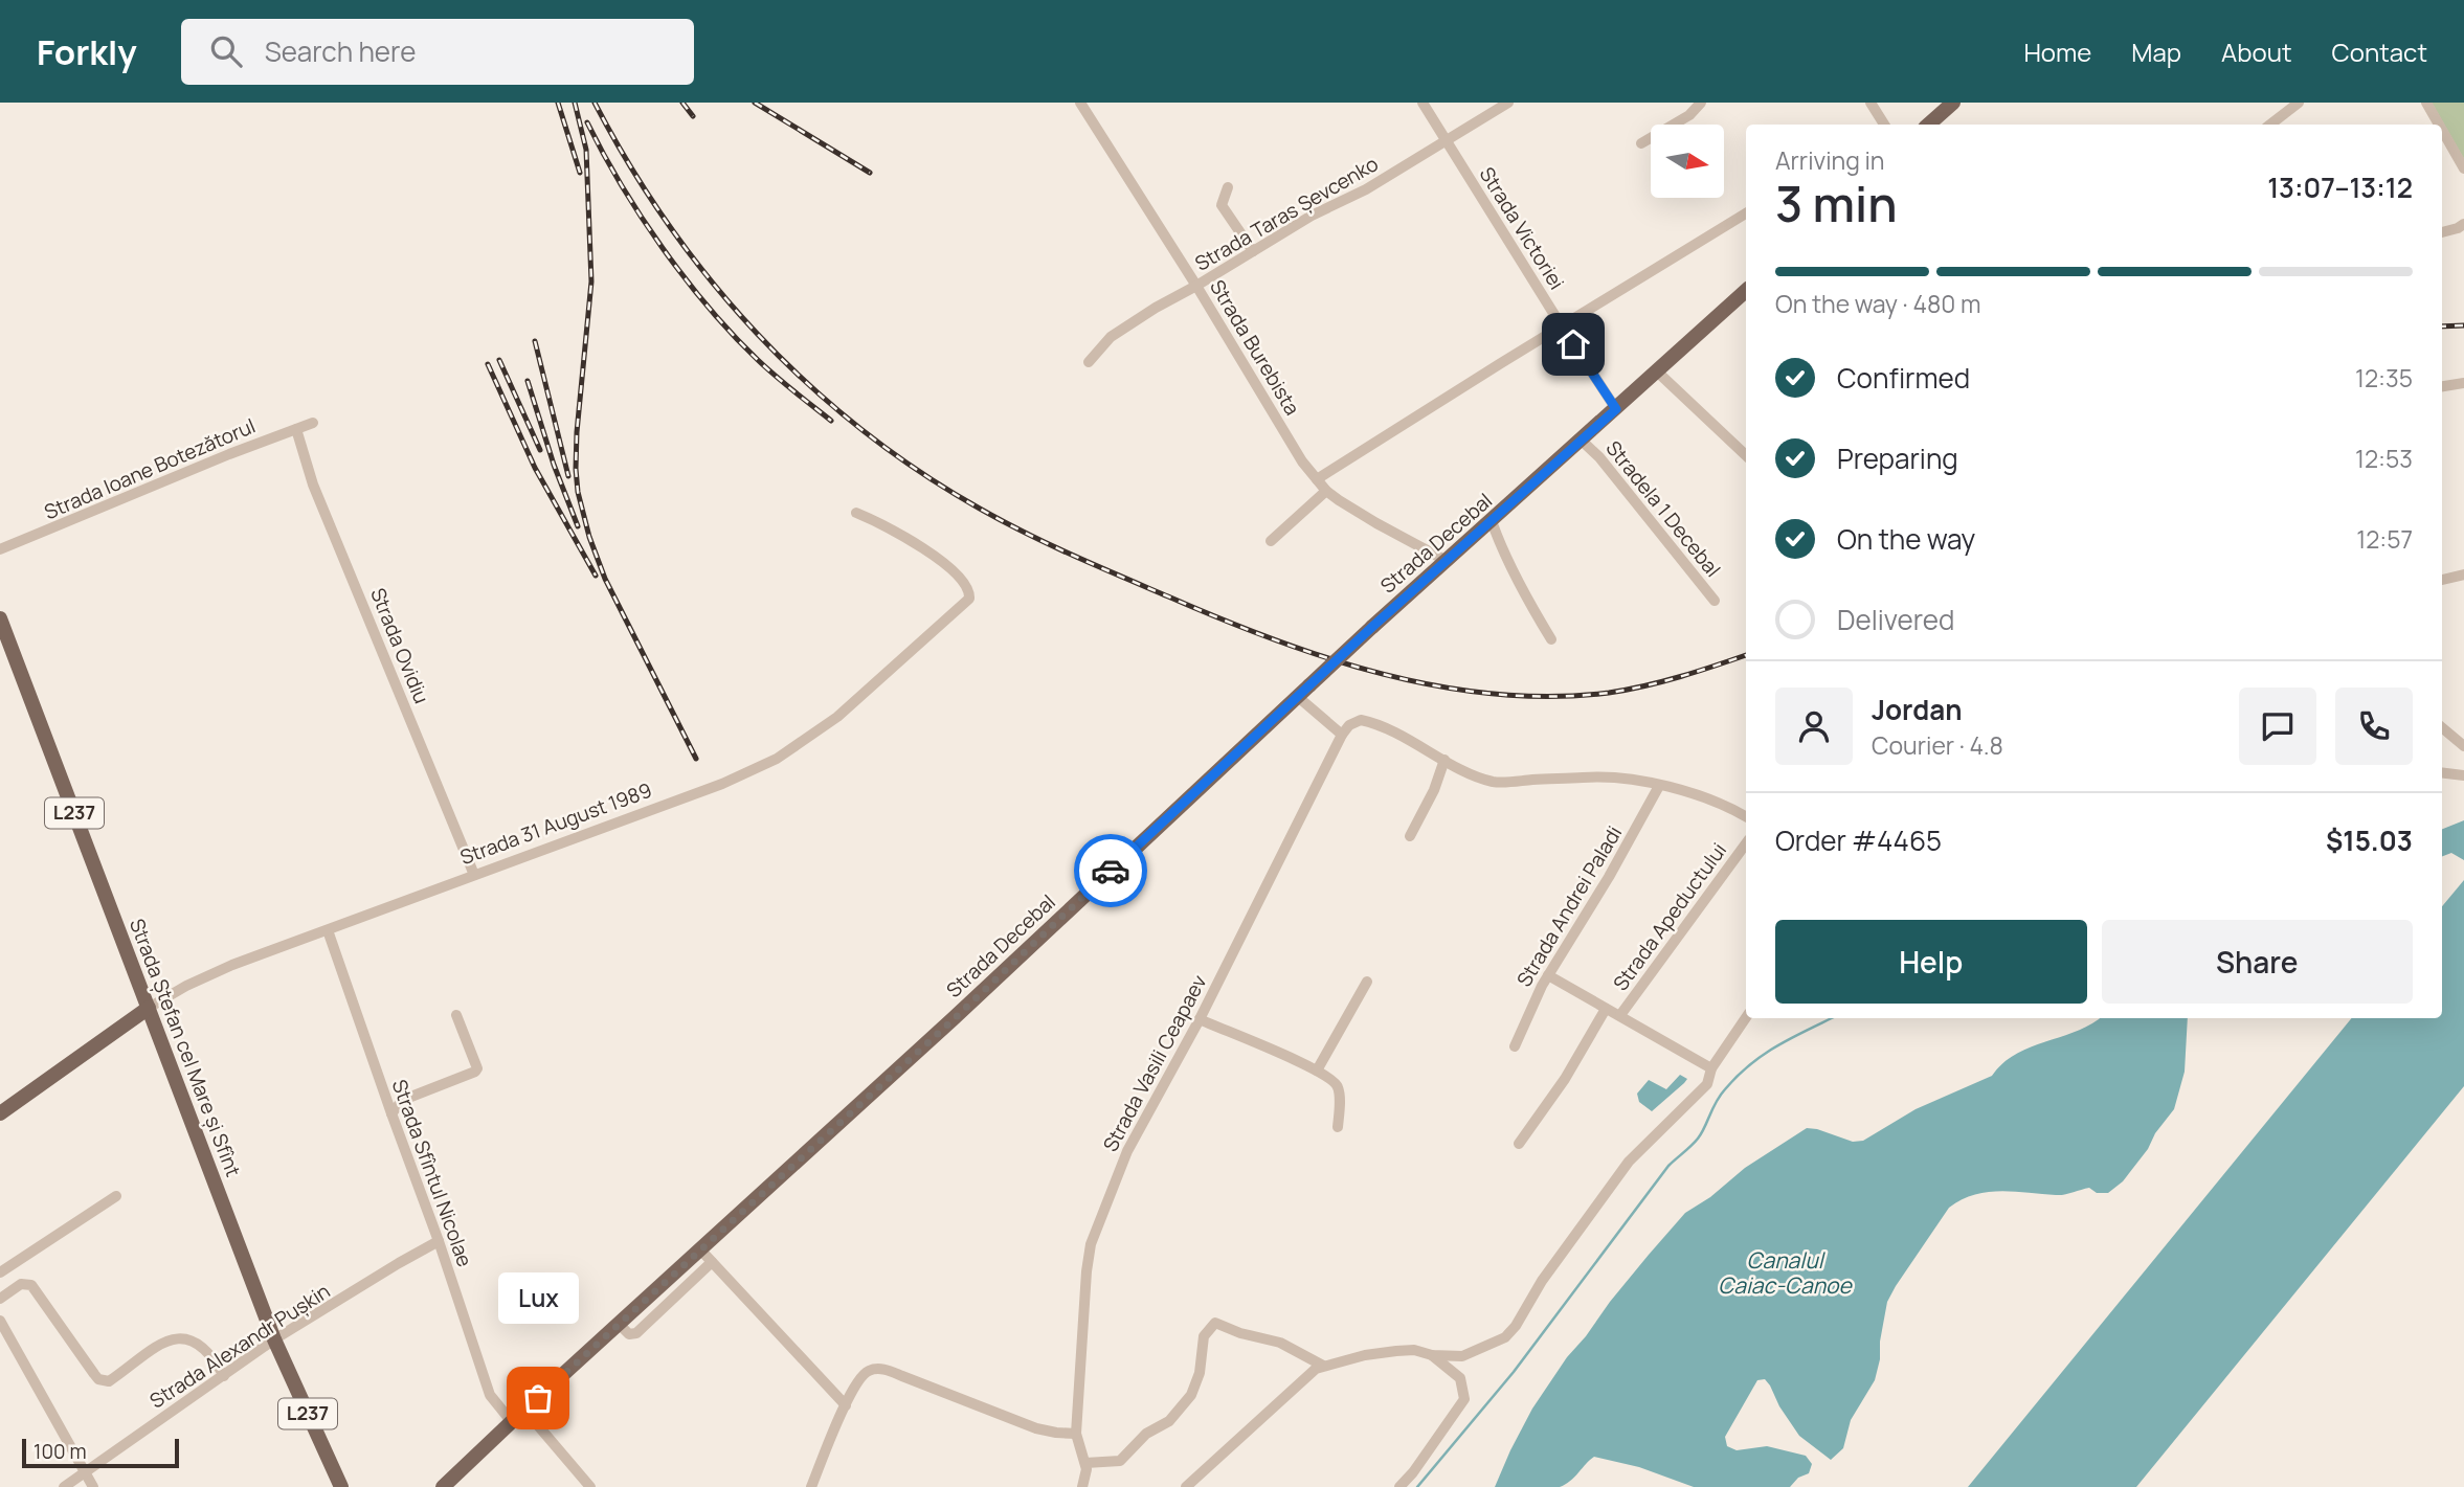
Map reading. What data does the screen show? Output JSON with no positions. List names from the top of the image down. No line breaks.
{"streets":{"main road":["Strada Decebal","L237","Strada 31 August 1989","Strada Ștefan cel Mare și Sfînt"],"street":["Strada Taras Șevcenko","Strada Victoriei","Strada Burebista","Strada Ioane Botezătorul","Stradela 1 Decebal","Strada Ovidiu","Strada Andrei Paladi","Strada Apeductului","Strada Vasili Ceapaev","Strada Sfîntul Nicolae","Strada Alexandr Pușkin"]},"crossings":[["Strada Taras Șevcenko","Strada Victoriei"],["Strada Taras Șevcenko","Strada Burebista"],["Strada Victoriei","Strada Decebal"],["Strada Burebista","Strada Decebal"],["Strada Ioane Botezătorul","Strada Ovidiu"],["Stradela 1 Decebal","Strada Decebal"],["Strada Decebal","Strada Sfîntul Nicolae"],["Strada Ovidiu","Strada 31 August 1989"],["Strada 31 August 1989","Strada Ștefan cel Mare și Sfînt"],["Strada 31 August 1989","Strada Sfîntul Nicolae"],["Strada Ștefan cel Mare și Sfînt","Strada Alexandr Pușkin"],["Strada Sfîntul Nicolae","Strada Alexandr Pușkin"]],"water":["Canalul Caiac-Canoe"],"places":["Lux"],"scale_bar":"100 m","north":"right","page":{"header":"Forkly","search":"Search here","nav":["Home","Map","About","Contact"],"heading":["3 min","Arriving in","13:07–13:12"],"panel":["Jordan","Courier · 4.8","Order #4465","$15.03"],"bar":"On the way · 480 m","list":[["Confirmed","12:35"],["Preparing","12:53"],["On the way","12:57"],"Delivered"],"buttons":["Help","Share"],"bubble":"Lux","scale":"100 m"}}
